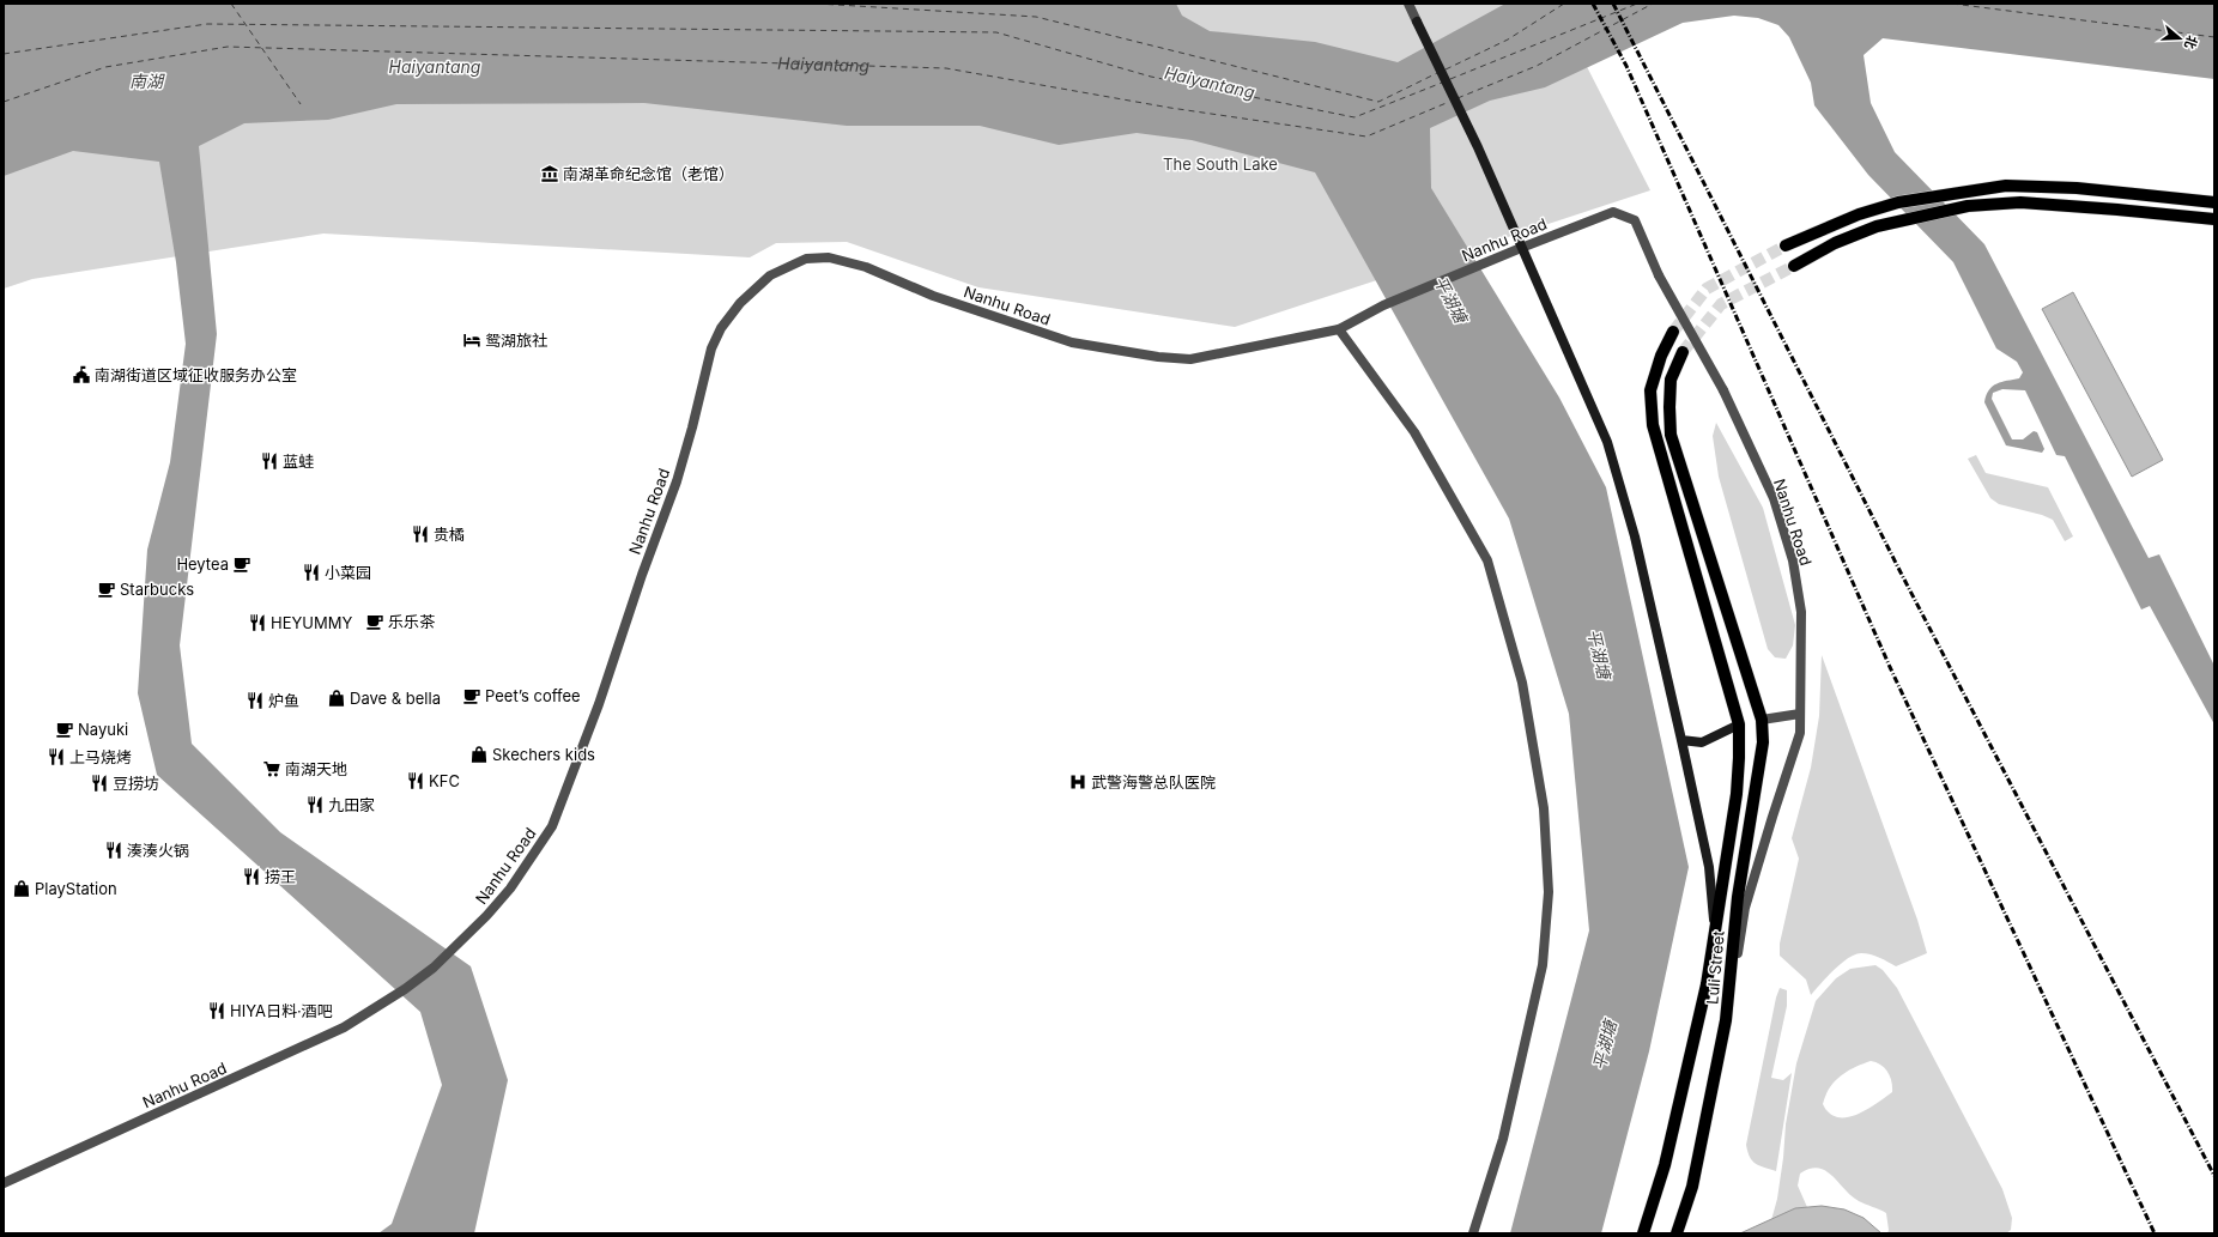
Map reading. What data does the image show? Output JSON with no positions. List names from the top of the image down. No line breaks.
{"streets":{"main road":["Luli Street"],"street":["Nanhu Road"]},"crossings":[["Nanhu Road","Luli Street"]],"water":["Haiyantang","南湖","平湖塘"],"parks":["The South Lake"],"places":{"museum":["南湖革命纪念馆（老馆）"],"hotel":["鸳湖旅社"],"public building":["南湖街道区域征收服务办公室"],"restaurant":["蓝蛙","贵橘","小菜园","HEYUMMY","炉鱼","上马烧烤","KFC","豆捞坊","九田家","湊湊火锅","捞王","HIYA日料·酒吧"],"cafe":["Heytea","Starbucks","乐乐茶","Peet’s coffee","Nayuki"],"shop":["Dave & bella","Skechers kids","PlayStation"],"supermarket":["南湖天地"],"hospital":["武警海警总队医院"]},"north":"right"}
